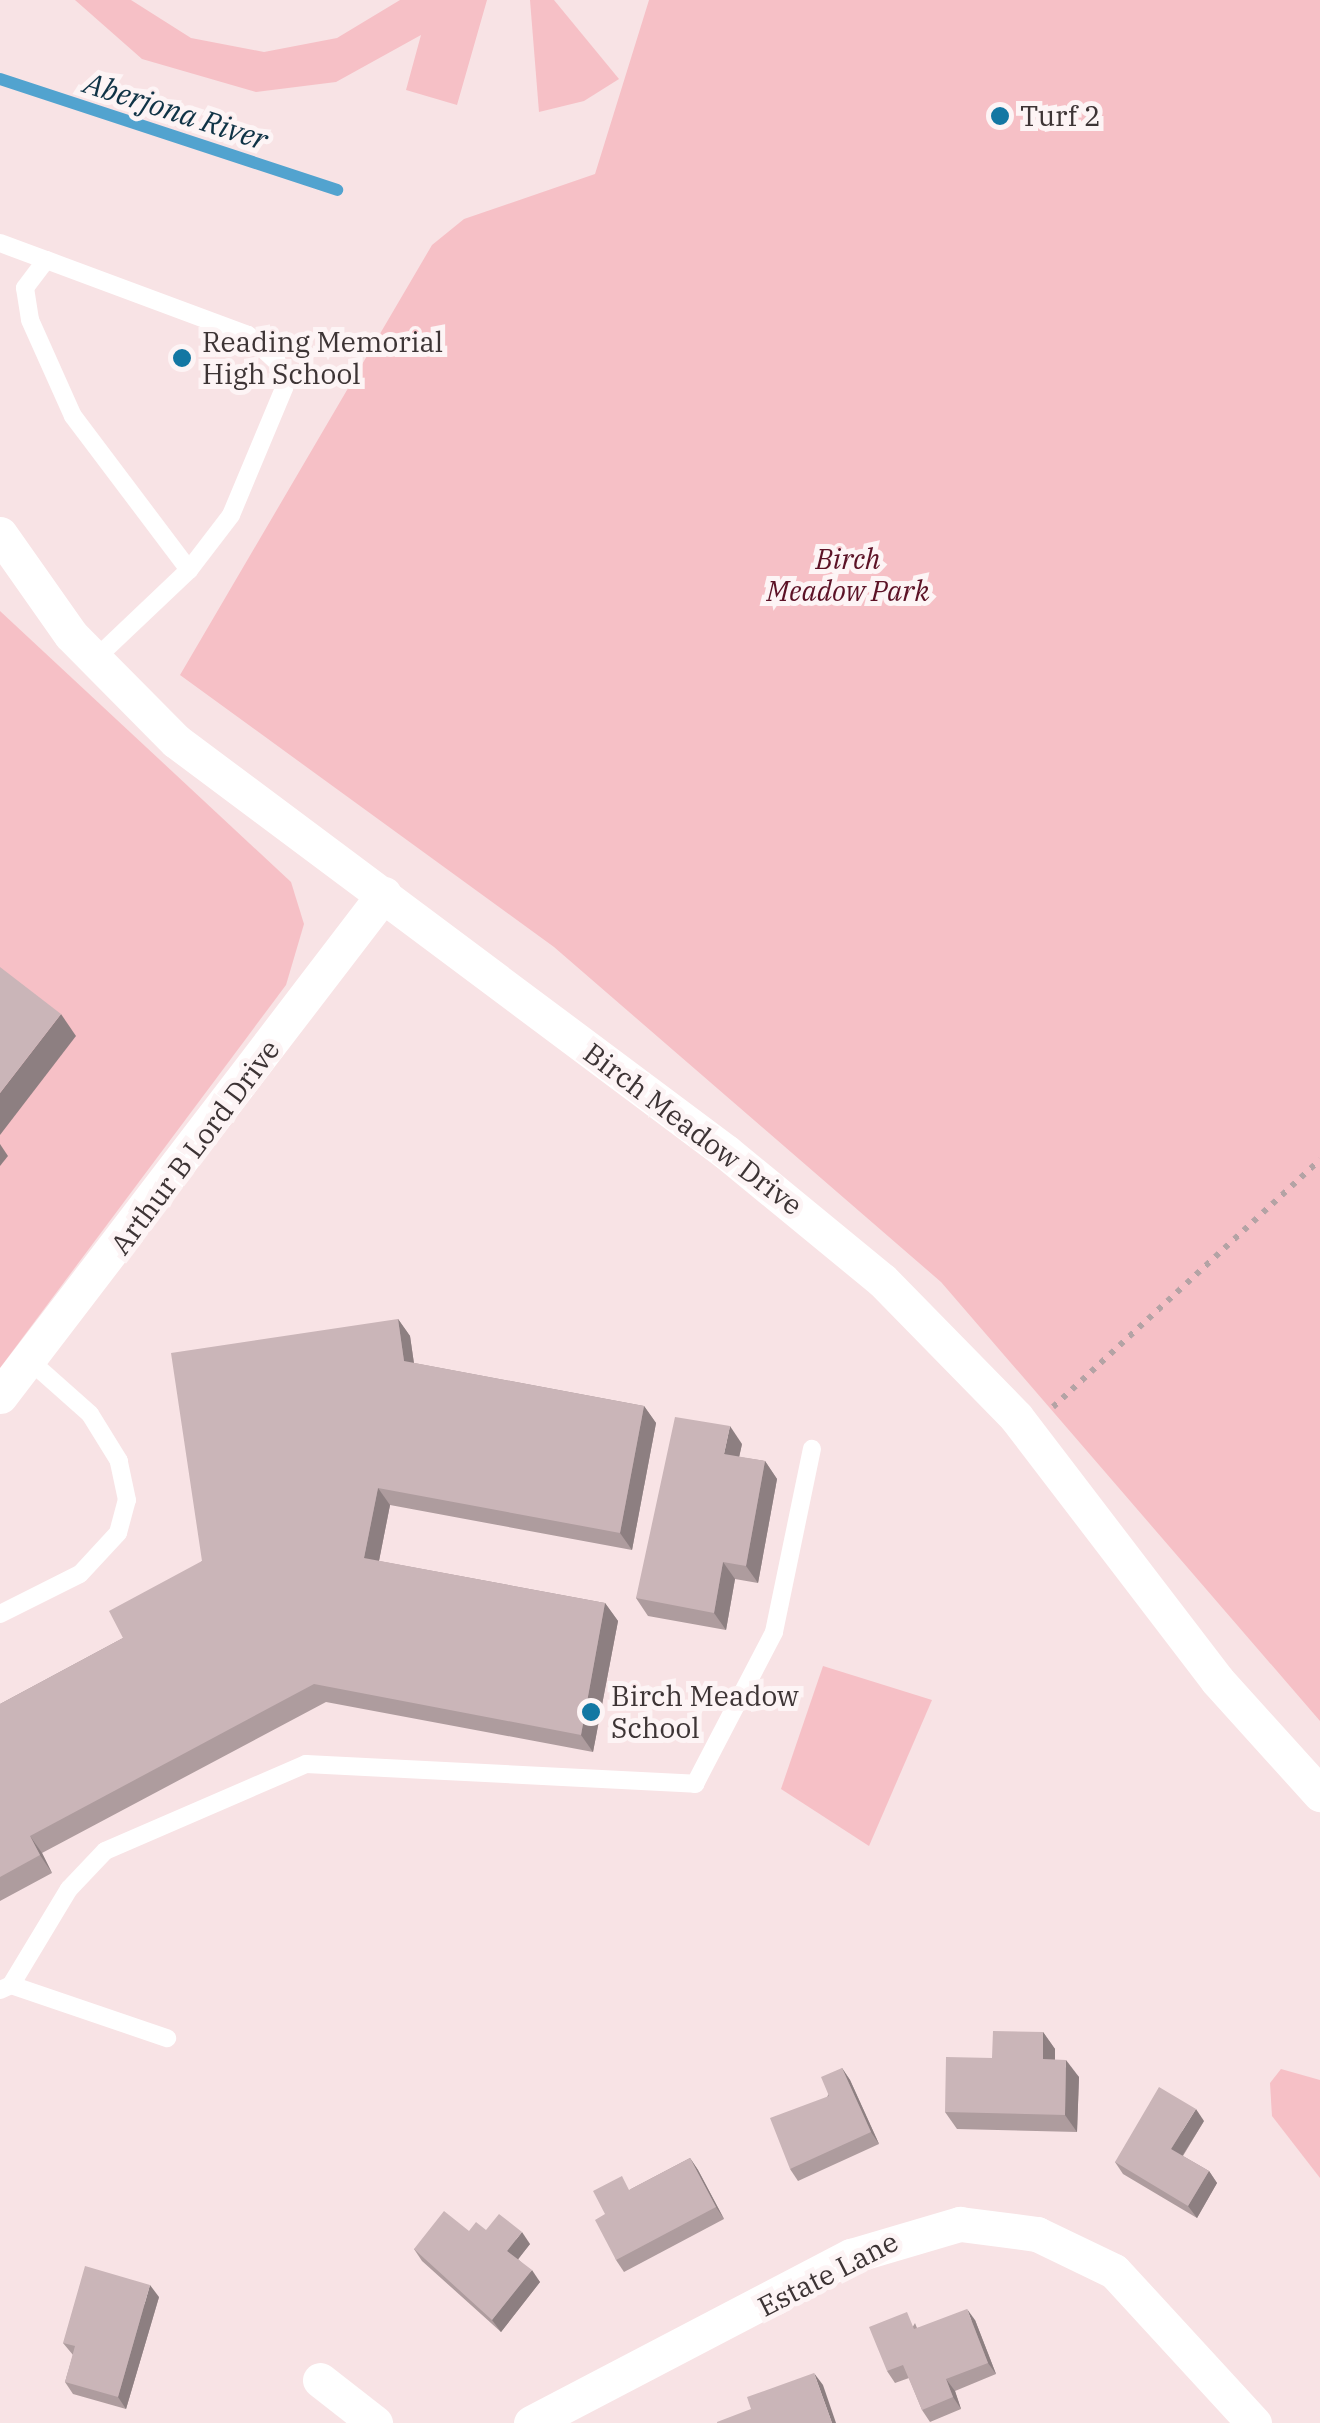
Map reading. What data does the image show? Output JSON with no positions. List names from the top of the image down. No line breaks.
{"streets":{"street":["Birch Meadow Drive","Arthur B Lord Drive","Estate Lane"]},"crossings":[["Birch Meadow Drive","Arthur B Lord Drive"]],"water":["Aberjona River"],"parks":["Birch Meadow Park"],"places":["Turf 2","Reading Memorial High School","Birch Meadow School"]}
